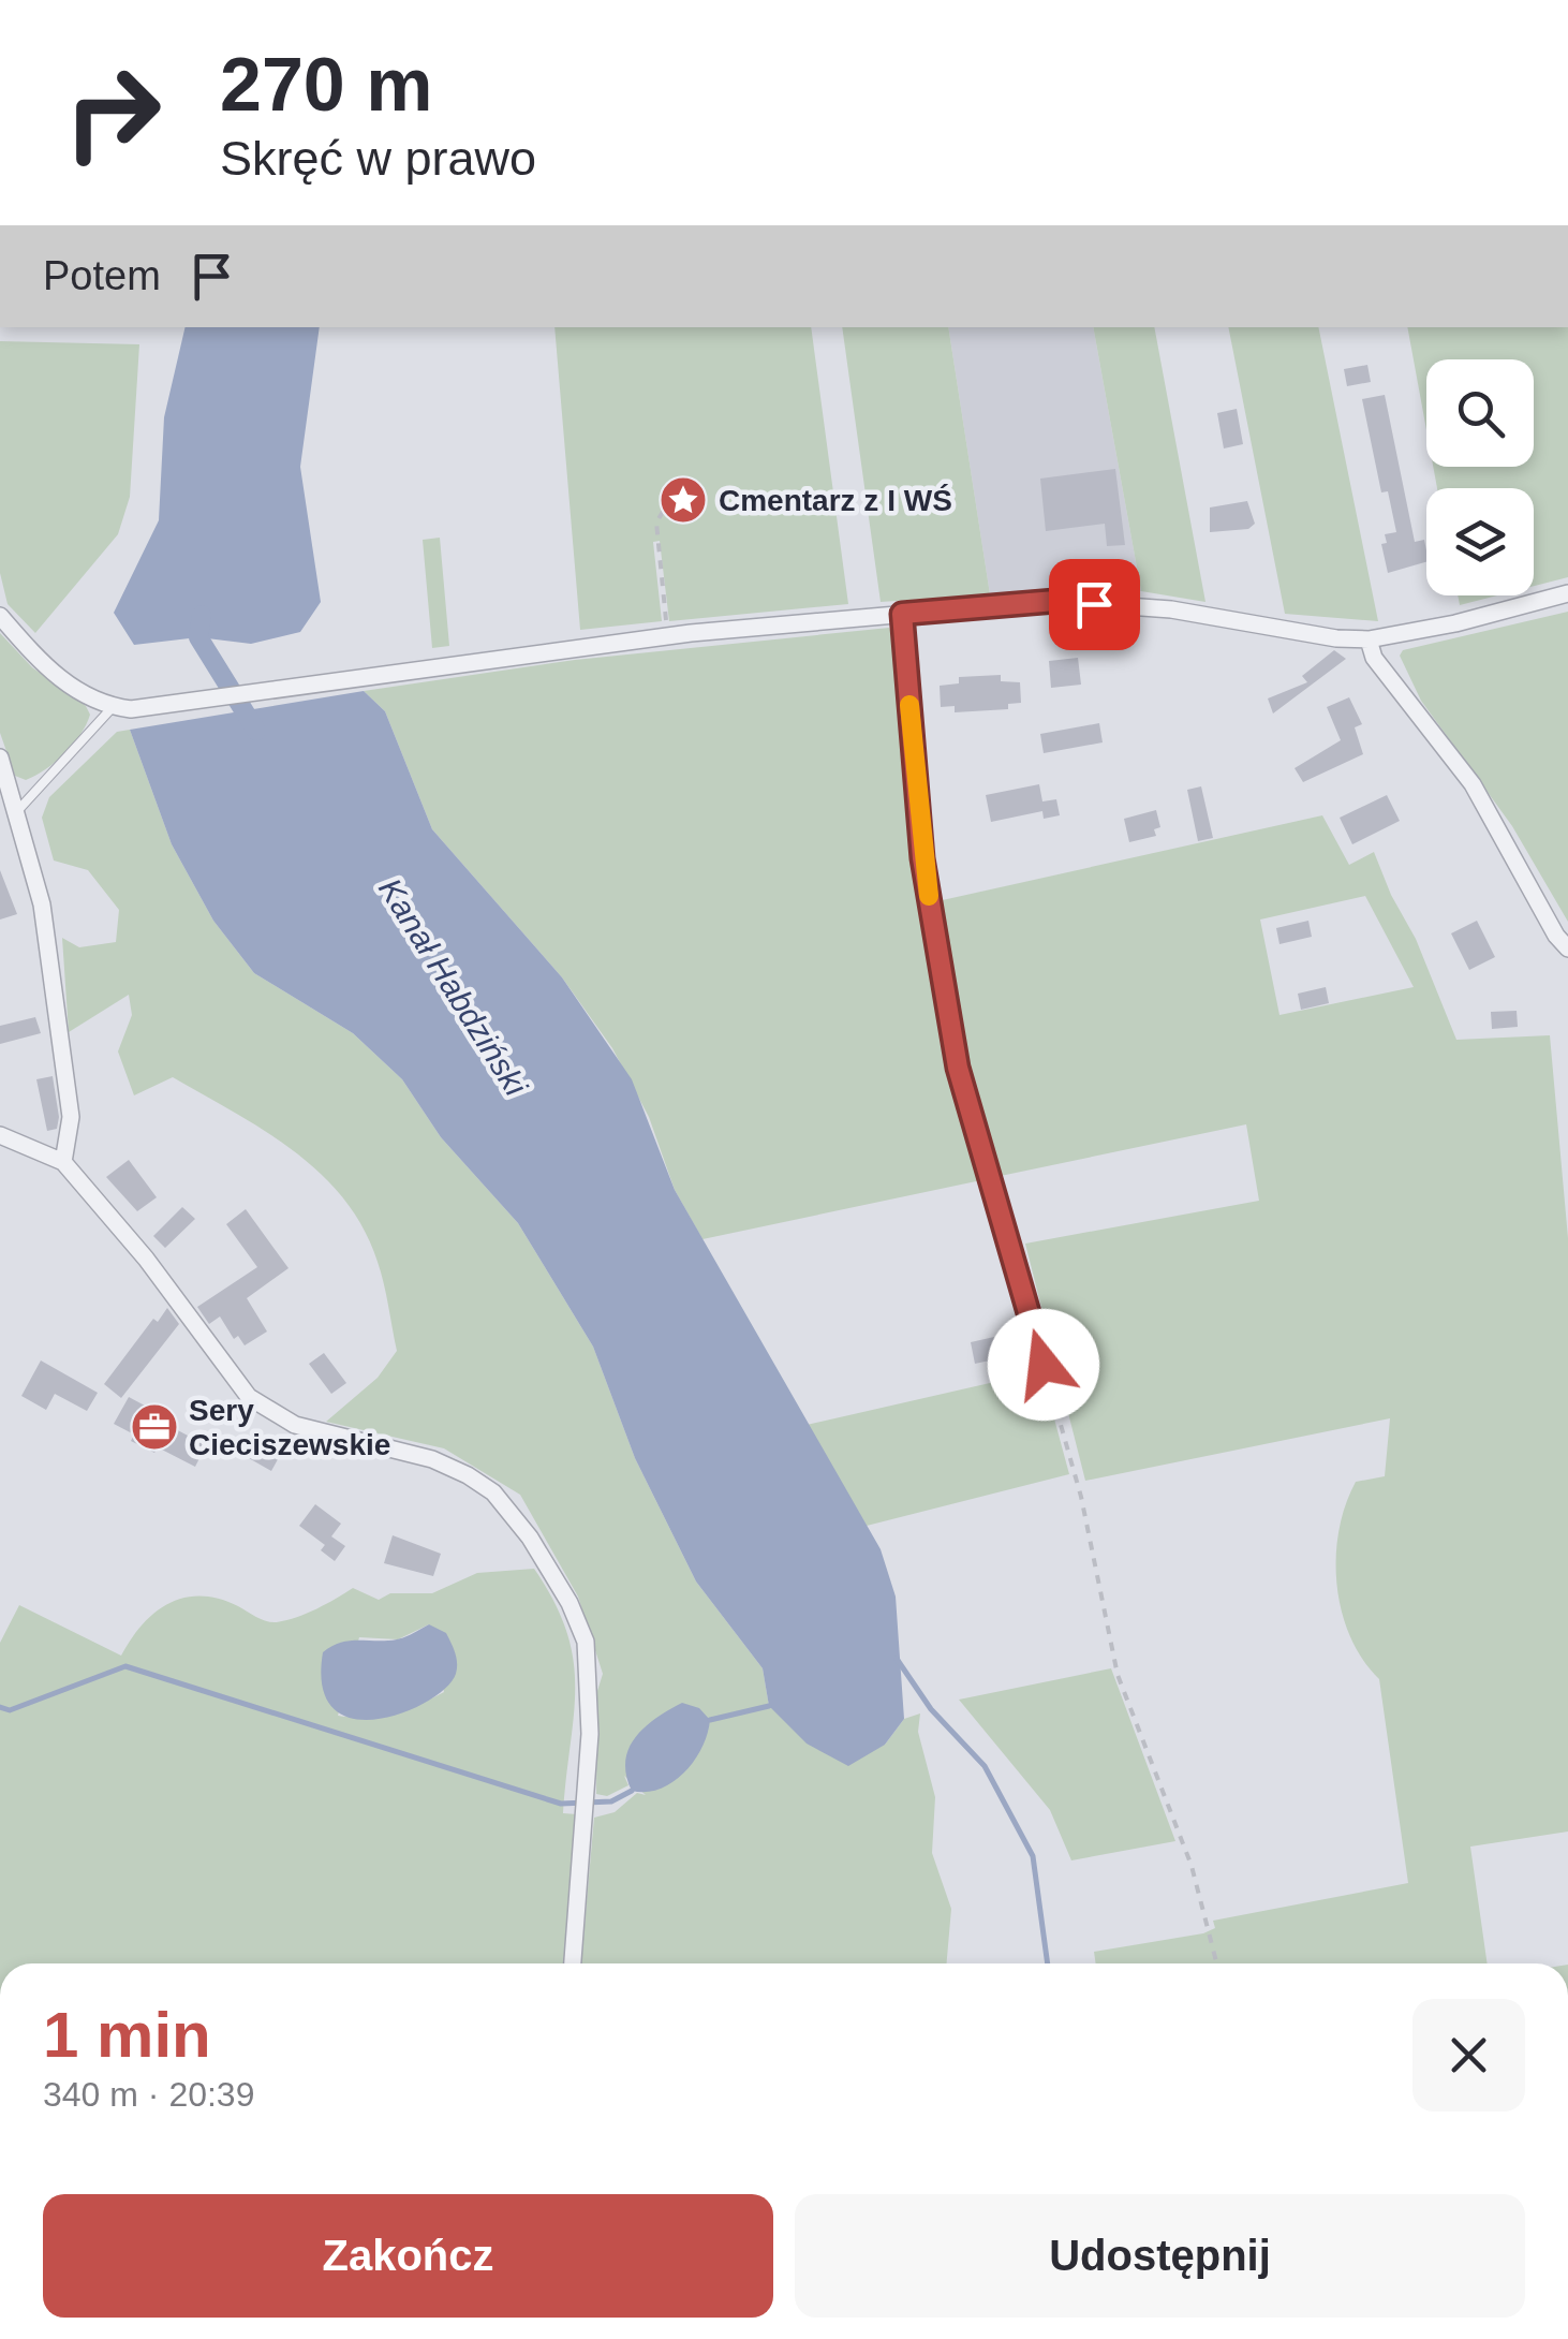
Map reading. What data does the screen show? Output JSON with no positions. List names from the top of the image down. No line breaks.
{"water":["Kanał Habdziński"],"places":{"place":["Cmentarz z I WŚ"],"office":["Sery Cieciszewskie"]},"page":{"turn":["270 m","Skręć w prawo"],"then":"Potem","heading":["1 min","340 m · 20:39"],"buttons":["Zakończ","Udostępnij"]}}
